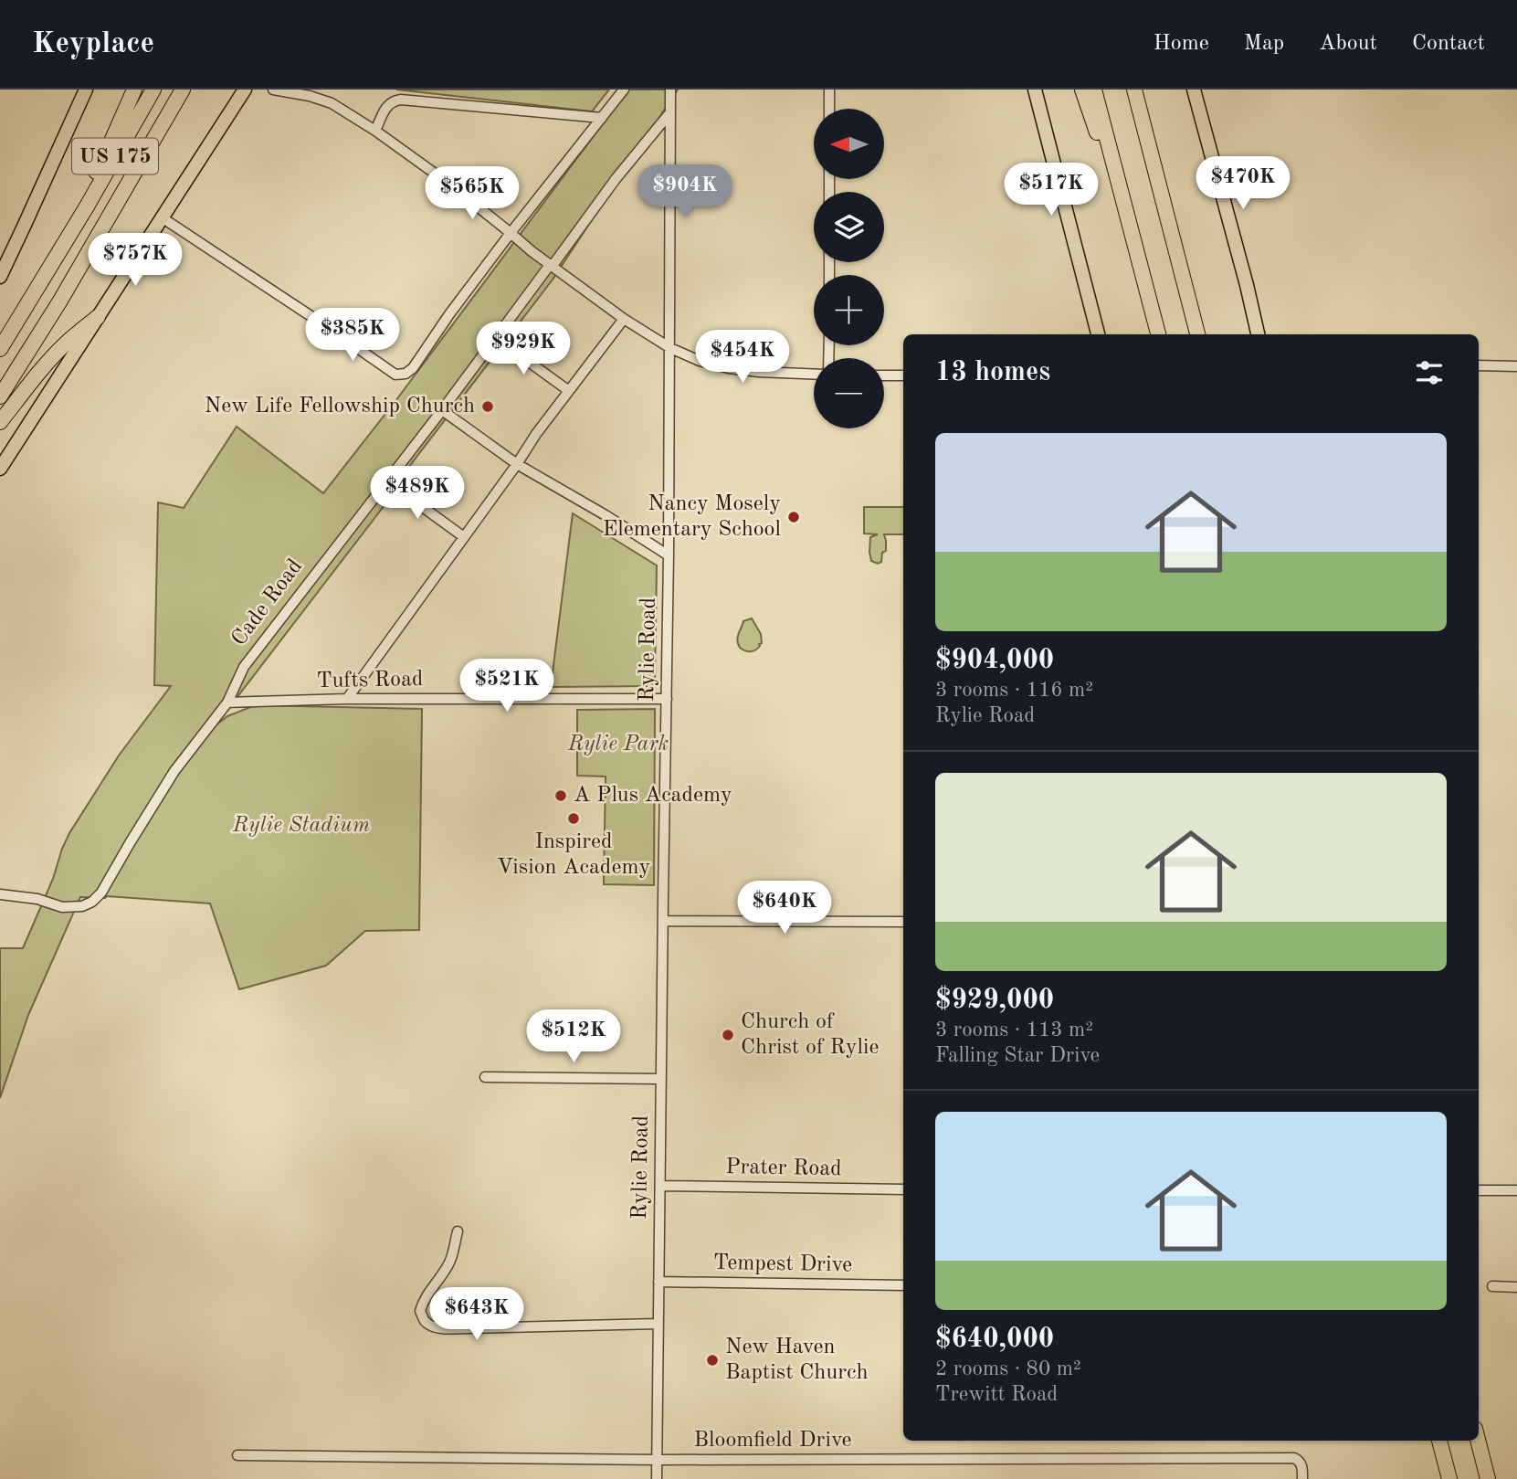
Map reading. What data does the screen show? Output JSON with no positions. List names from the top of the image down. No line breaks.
{"streets":{"highway":["US 175"],"street":["Cade Road","Rylie Road","Tufts Road","Prater Road","Tempest Drive","Bloomfield Drive"]},"crossings":[["Cade Road","Rylie Road"],["Cade Road","Tufts Road"],["Rylie Road","Tufts Road"],["Rylie Road","Prater Road"],["Rylie Road","Tempest Drive"],["Rylie Road","Bloomfield Drive"]],"parks":["Rylie Park","Rylie Stadium"],"places":["New Life Fellowship Church","Nancy Mosely Elementary School","A Plus Academy","Inspired Vision Academy","Church of Christ of Rylie","New Haven Baptist Church"],"north":"left","page":{"header":"Keyplace","nav":["Home","Map","About","Contact"],"map_buttons":["+","−"],"price":["$470K","$517K","$904K","$565K","$757K","$385K","$929K","$454K","$489K","$521K","$640K","$512K","$643K"],"heading":"13 homes","list":[{"name":"$904,000","note":"3 rooms · 116 m² · Rylie Road"},{"name":"$929,000","note":"3 rooms · 113 m² · Falling Star Drive"},{"name":"$640,000","note":"2 rooms · 80 m² · Trewitt Road"}]}}
